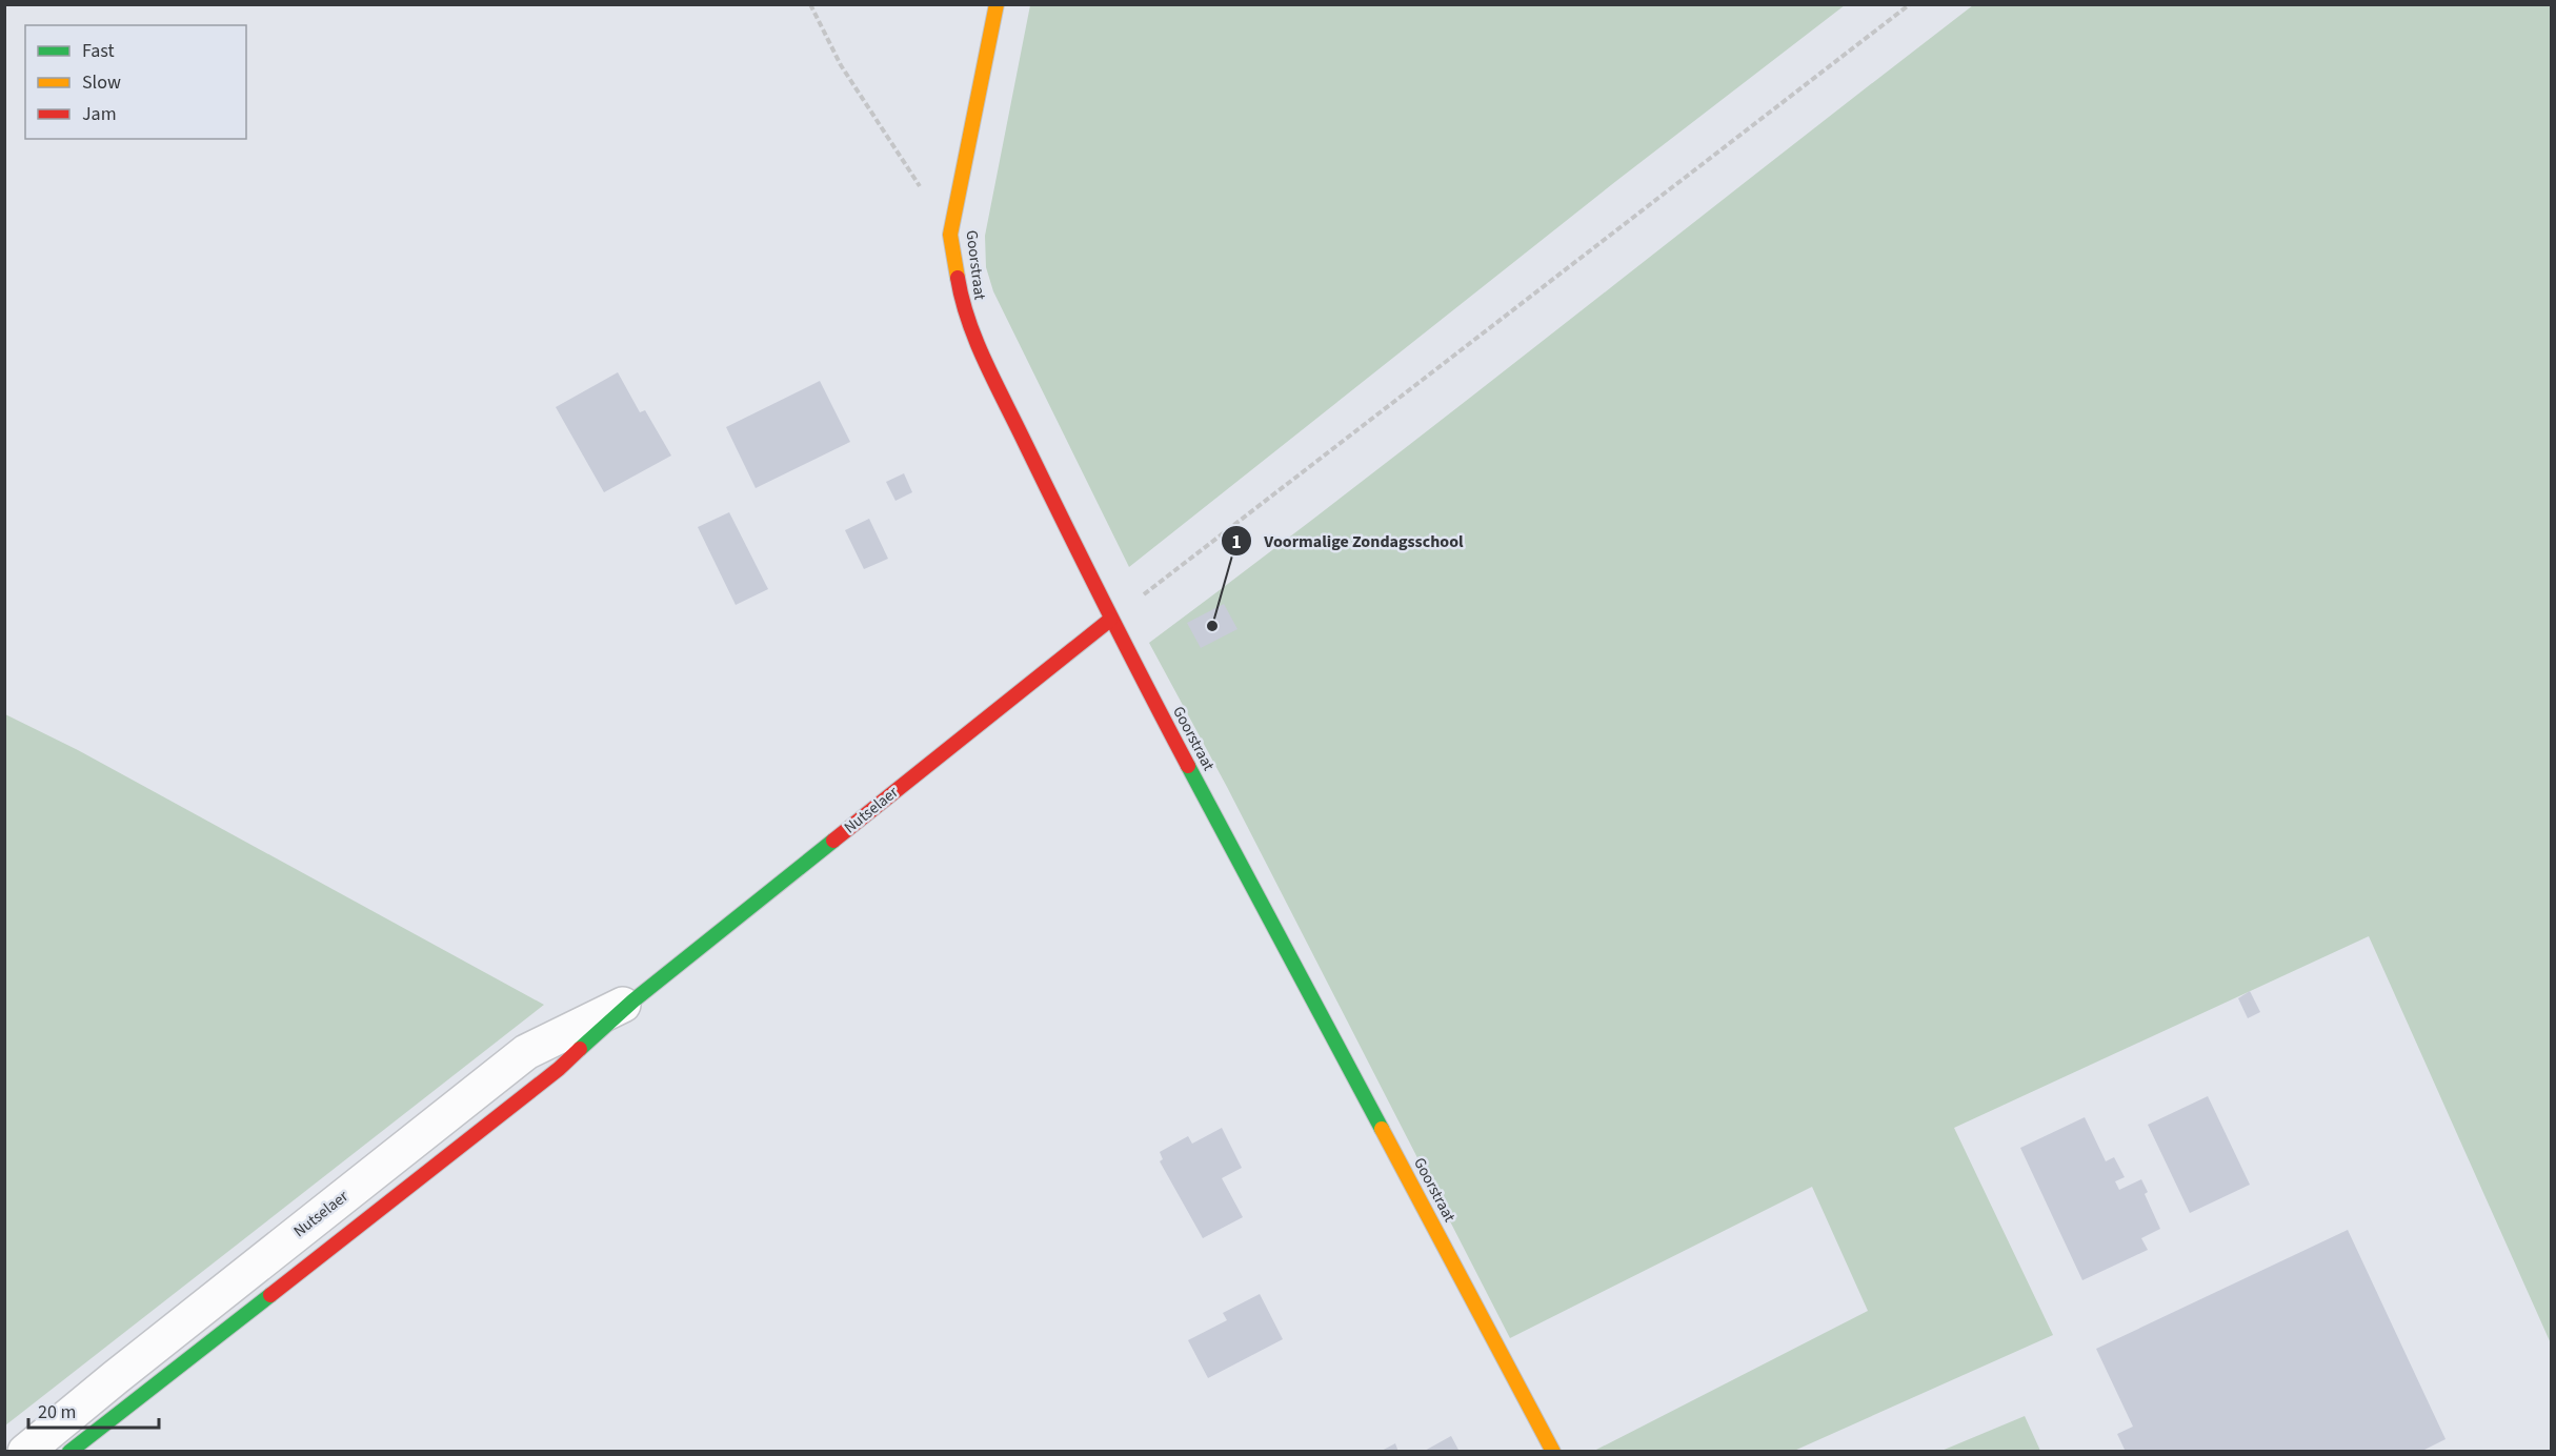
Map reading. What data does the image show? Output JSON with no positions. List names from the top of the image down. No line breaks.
{"streets":{"street":["Goorstraat","Nutselaer"]},"crossings":[["Goorstraat","Nutselaer"]],"places":["Voormalige Zondagsschool"],"legend":["Fast","Slow","Jam"],"scale_bar":"20 m"}
